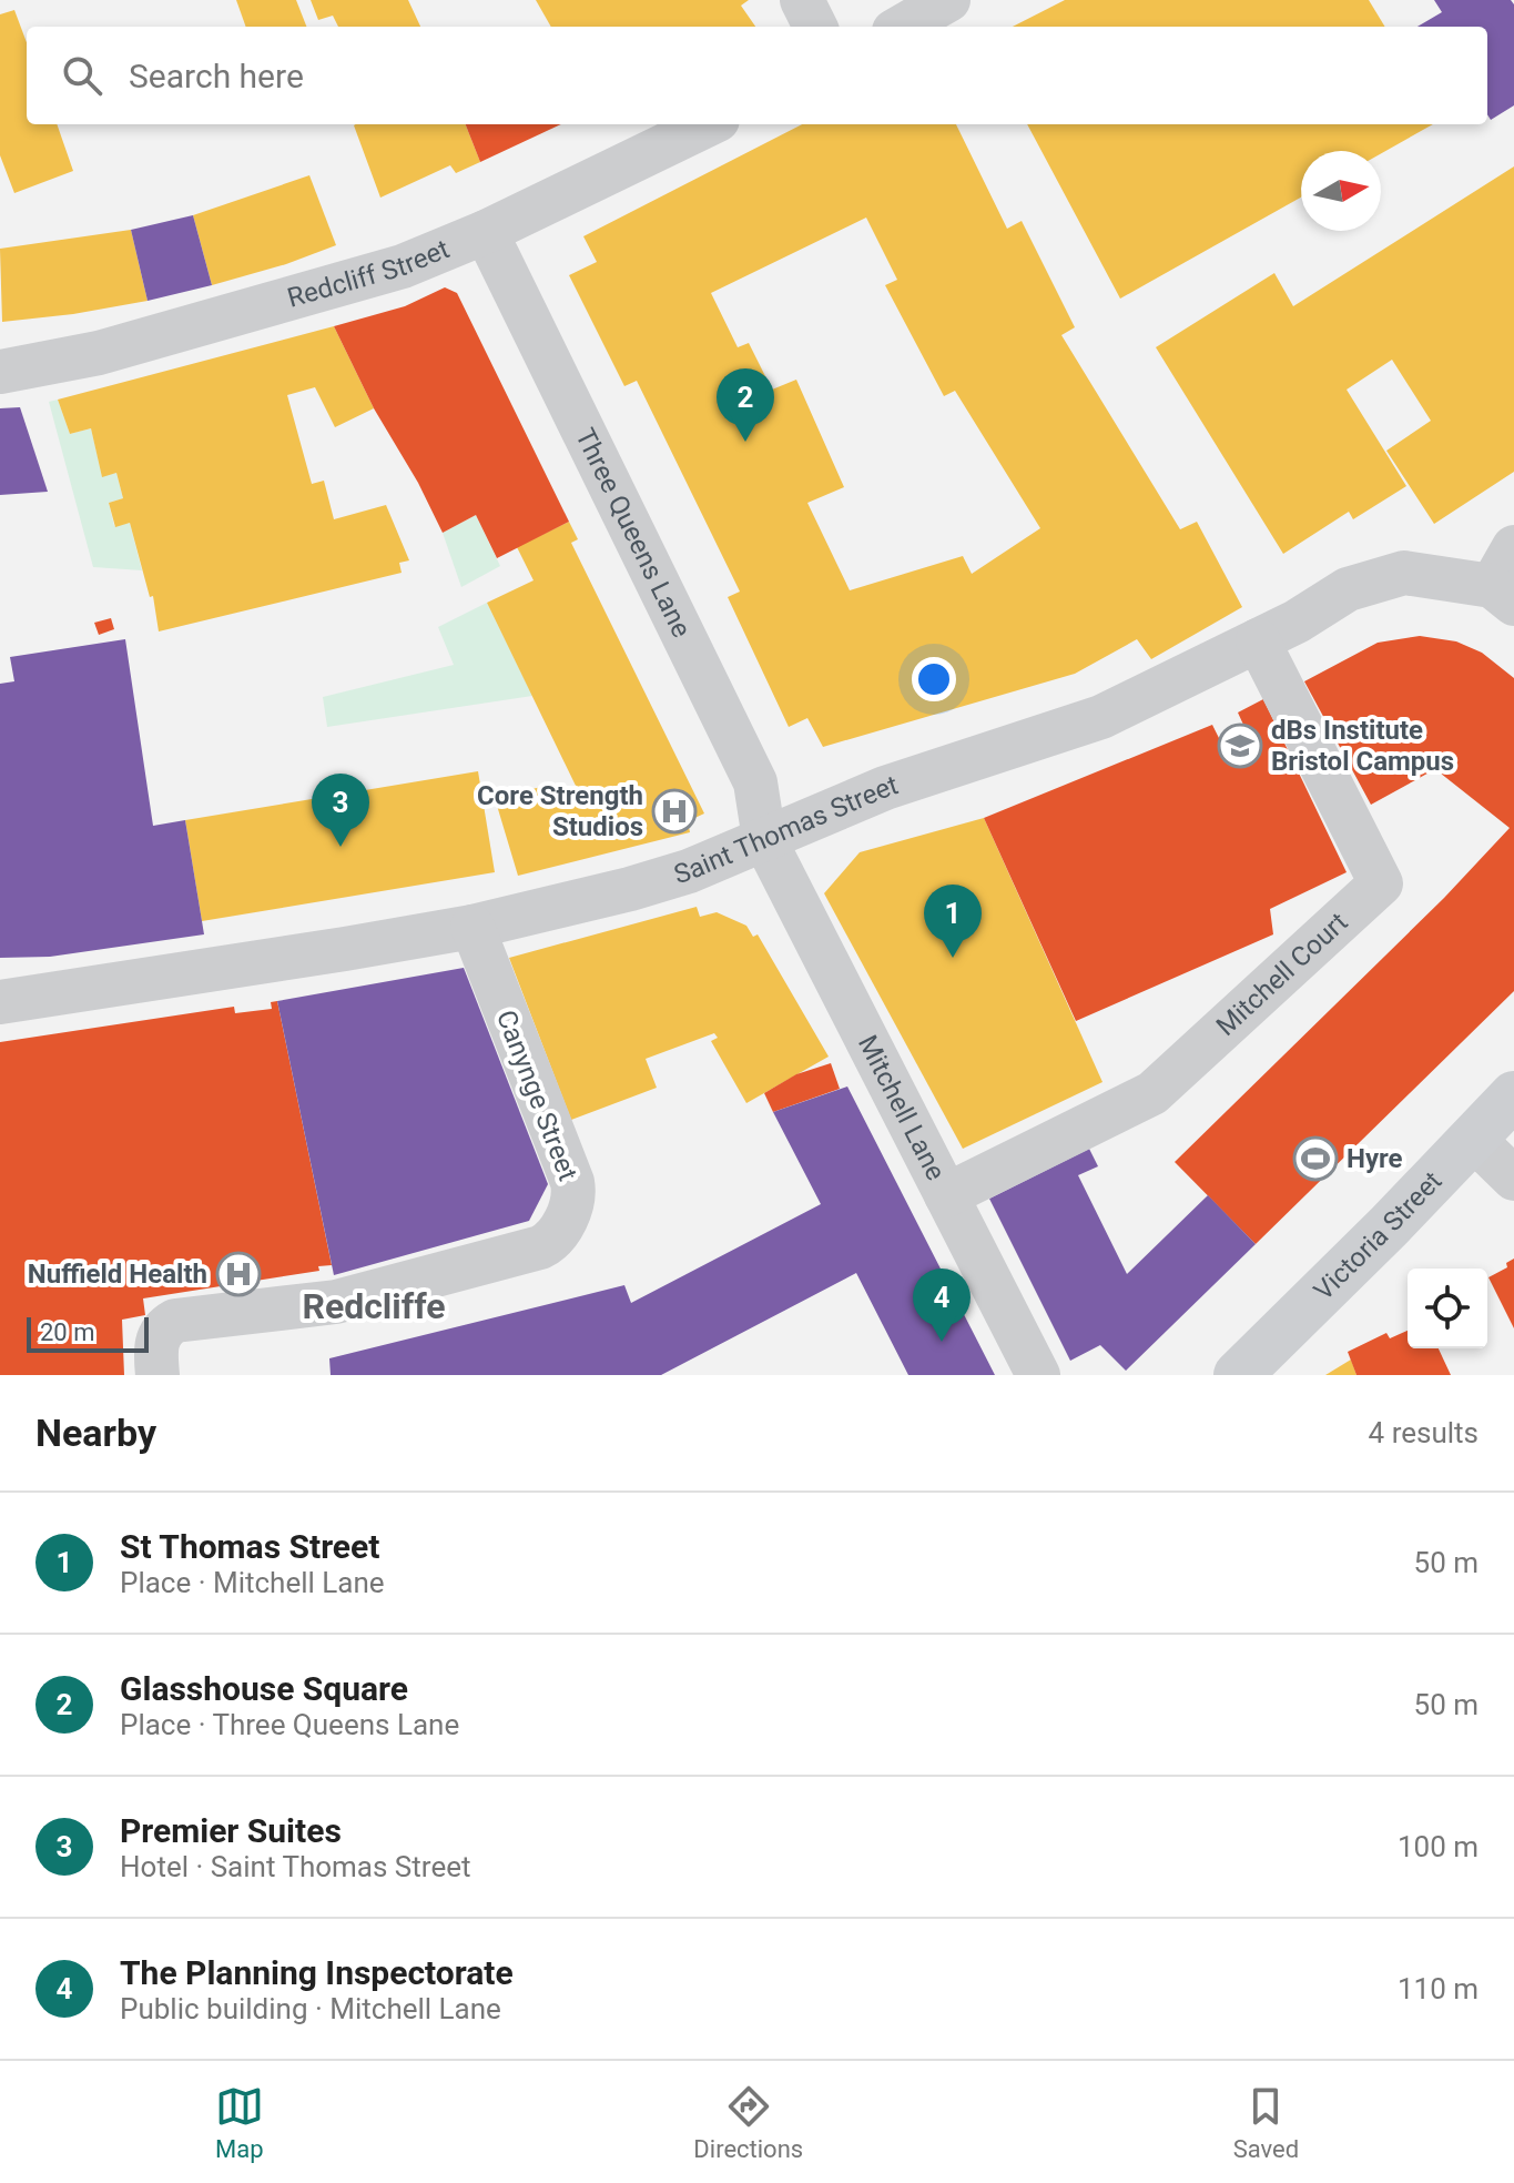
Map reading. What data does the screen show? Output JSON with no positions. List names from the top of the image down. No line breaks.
{"streets":{"main road":["Victoria Street"],"street":["Redcliff Street","Three Queens Lane","Saint Thomas Street","Mitchell Court","Canynge Street","Mitchell Lane"]},"crossings":[["Redcliff Street","Three Queens Lane"],["Three Queens Lane","Saint Thomas Street"],["Three Queens Lane","Mitchell Lane"],["Saint Thomas Street","Mitchell Court"],["Saint Thomas Street","Canynge Street"],["Saint Thomas Street","Mitchell Lane"],["Mitchell Court","Mitchell Lane"]],"districts":["Redcliffe"],"places":{"school or university":["dBs Institute Bristol Campus"],"hospital":["Core Strength Studios","Nuffield Health"],"sports":["Hyre"]},"scale_bar":"20 m","north":"right","page":{"search":"Search here","pins":["2","3","1","4"],"scale":"20 m","heading":["Nearby","4 results"],"list":[{"mark":"1","name":"St Thomas Street","note":"Place · Mitchell Lane","value":"50 m"},{"mark":"2","name":"Glasshouse Square","note":"Place · Three Queens Lane","value":"50 m"},{"mark":"3","name":"Premier Suites","note":"Hotel · Saint Thomas Street","value":"100 m"},{"mark":"4","name":"The Planning Inspectorate","note":"Public building · Mitchell Lane","value":"110 m"}],"nav":["Map","Directions","Saved"]}}
